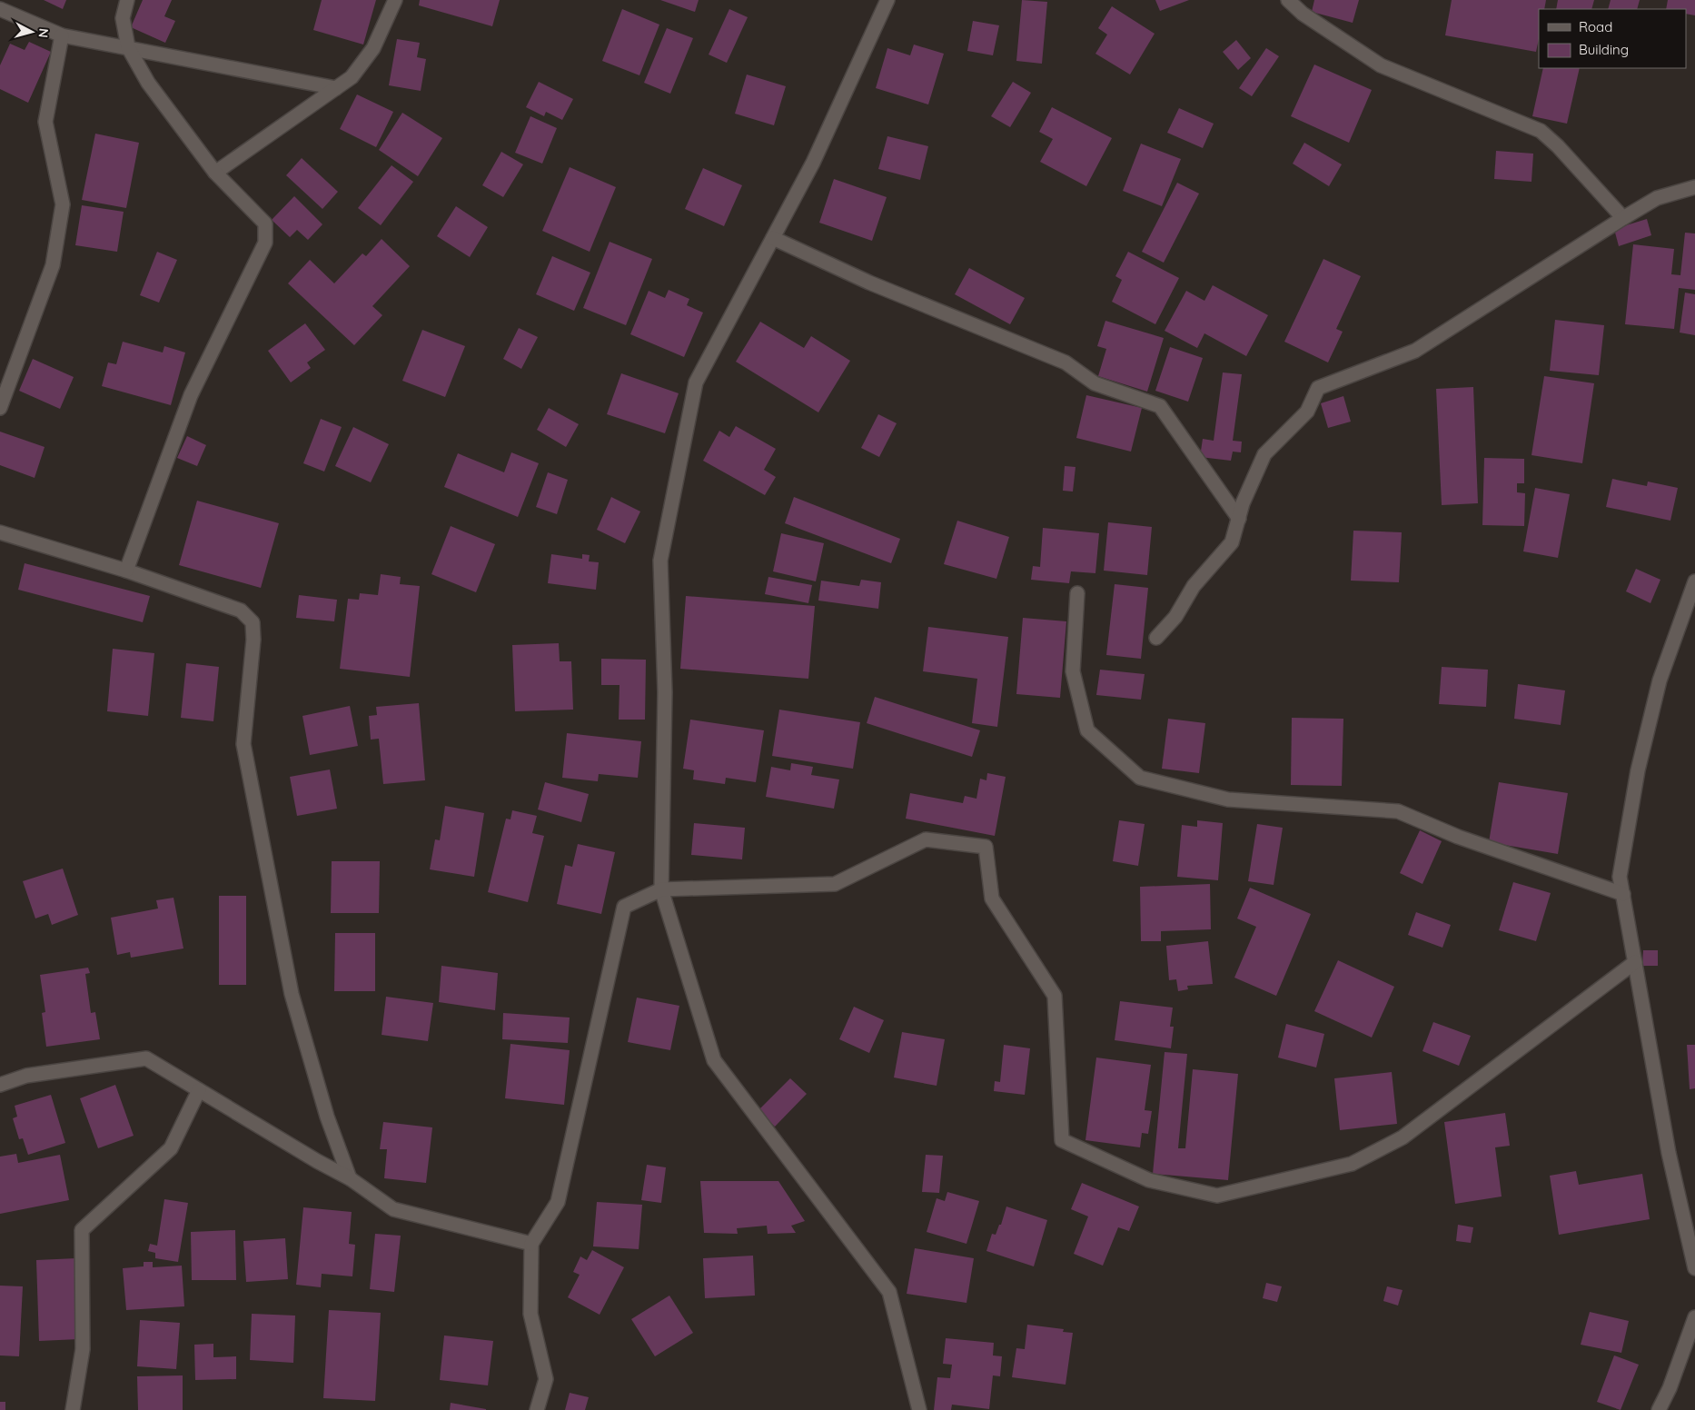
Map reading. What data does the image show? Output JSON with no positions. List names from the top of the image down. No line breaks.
{"legend":["Road","Building"],"north":"right"}
